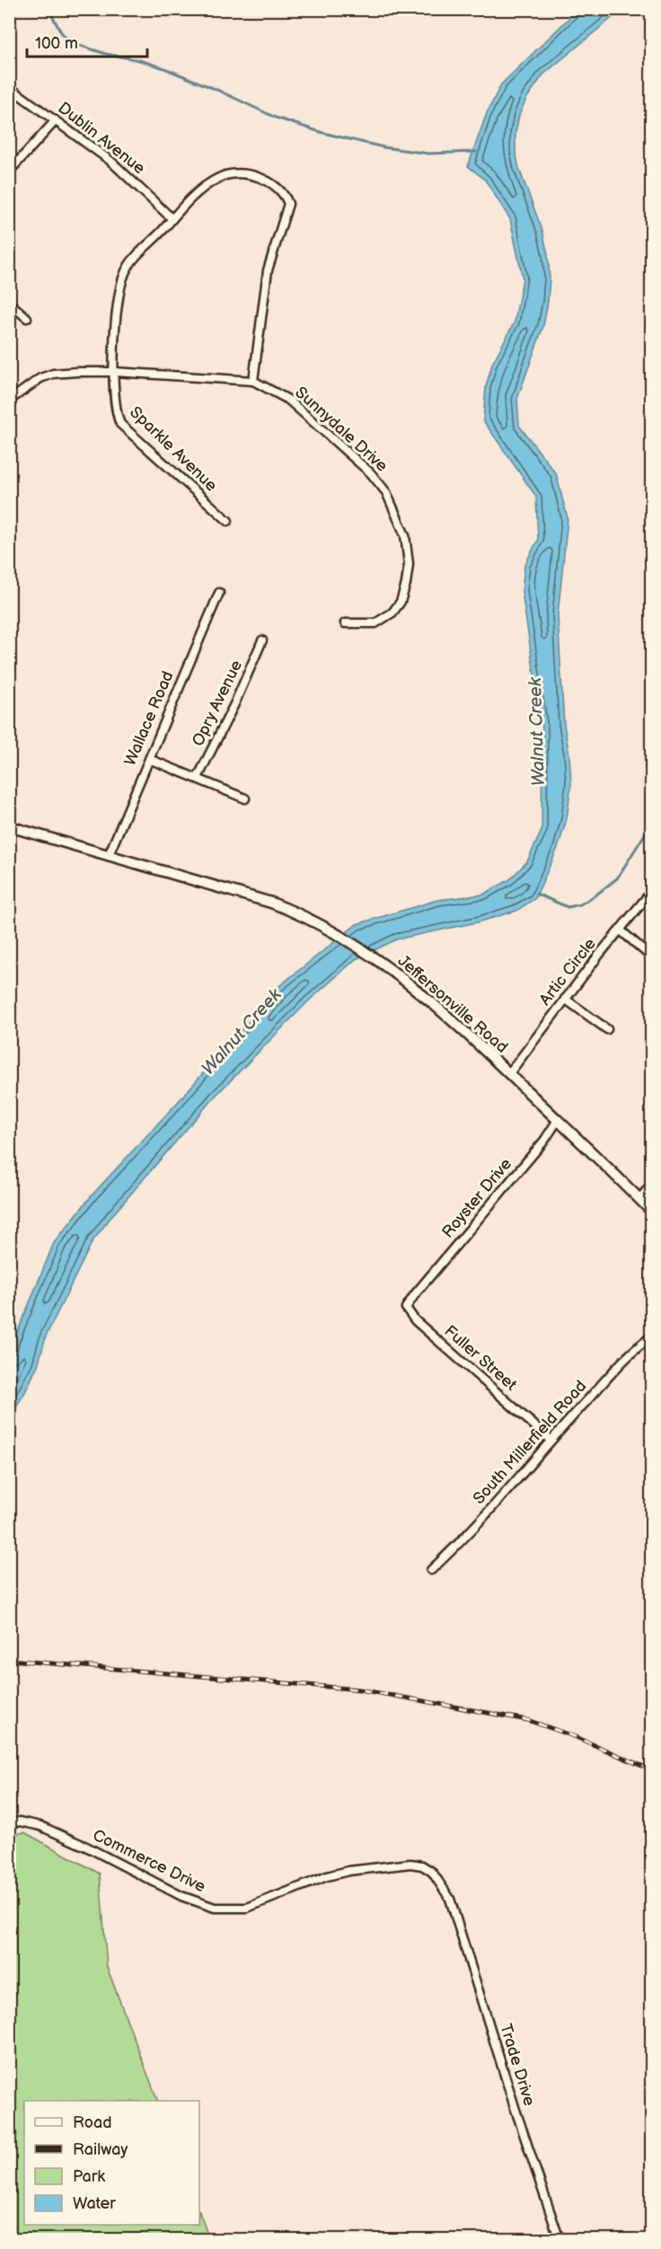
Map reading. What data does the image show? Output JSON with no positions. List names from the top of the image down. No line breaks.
{"streets":{"street":["Dublin Avenue","Sunnydale Drive","Sparkle Avenue","Opry Avenue","Wallace Road","Artic Circle","Jeffersonville Road","Royster Drive","Fuller Street","South Millerfield Road","Commerce Drive","Trade Drive"]},"crossings":[["Dublin Avenue","Sparkle Avenue"],["Sunnydale Drive","Sparkle Avenue"],["Wallace Road","Jeffersonville Road"],["Artic Circle","Jeffersonville Road"],["Jeffersonville Road","Royster Drive"],["Royster Drive","Fuller Street"],["Fuller Street","South Millerfield Road"],["Commerce Drive","Trade Drive"]],"water":["Walnut Creek"],"legend":["Road","Railway","Park","Water"],"scale_bar":"100 m"}
